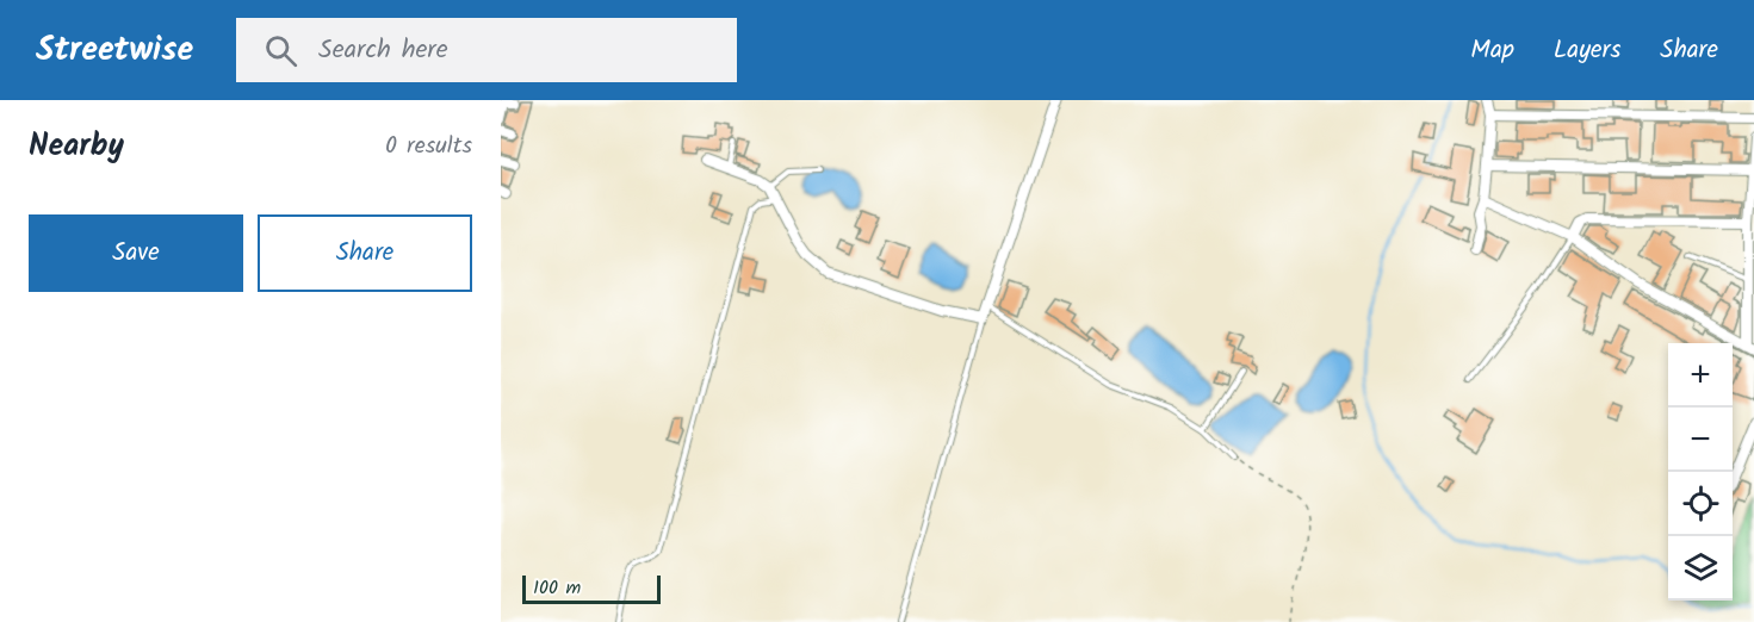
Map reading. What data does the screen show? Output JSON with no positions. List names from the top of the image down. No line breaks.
{"scale_bar":"100 m","page":{"header":"Streetwise","search":"Search here","nav":["Map","Layers","Share"],"heading":["Nearby","0 results"],"buttons":["Save","Share"],"map_buttons":["+","−"],"scale":"100 m"}}
